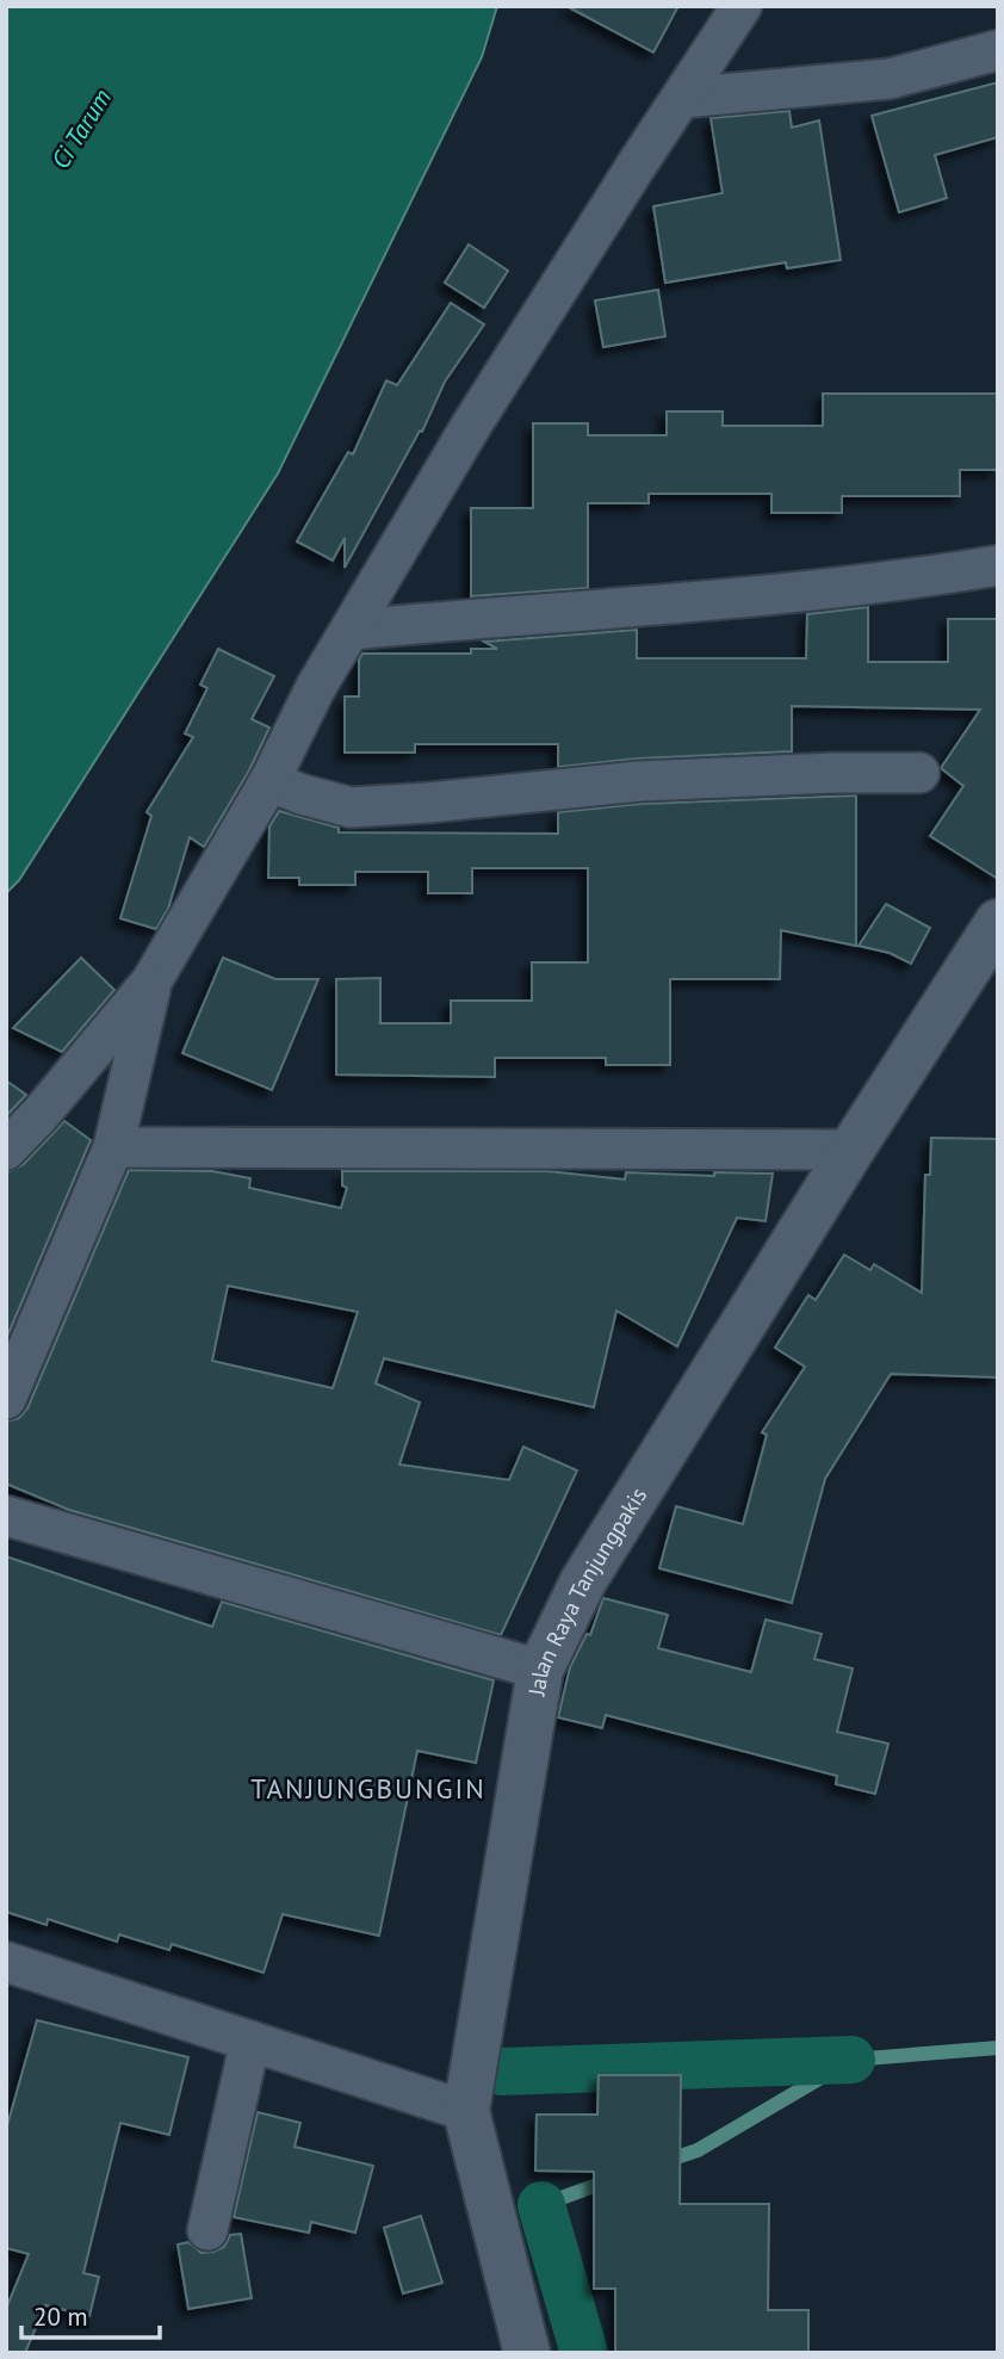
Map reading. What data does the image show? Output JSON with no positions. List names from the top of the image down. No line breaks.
{"streets":{"street":["Jalan Raya Tanjungpakis"]},"districts":["TANJUNGBUNGIN"],"water":["Ci Tarum"],"scale_bar":"20 m"}
